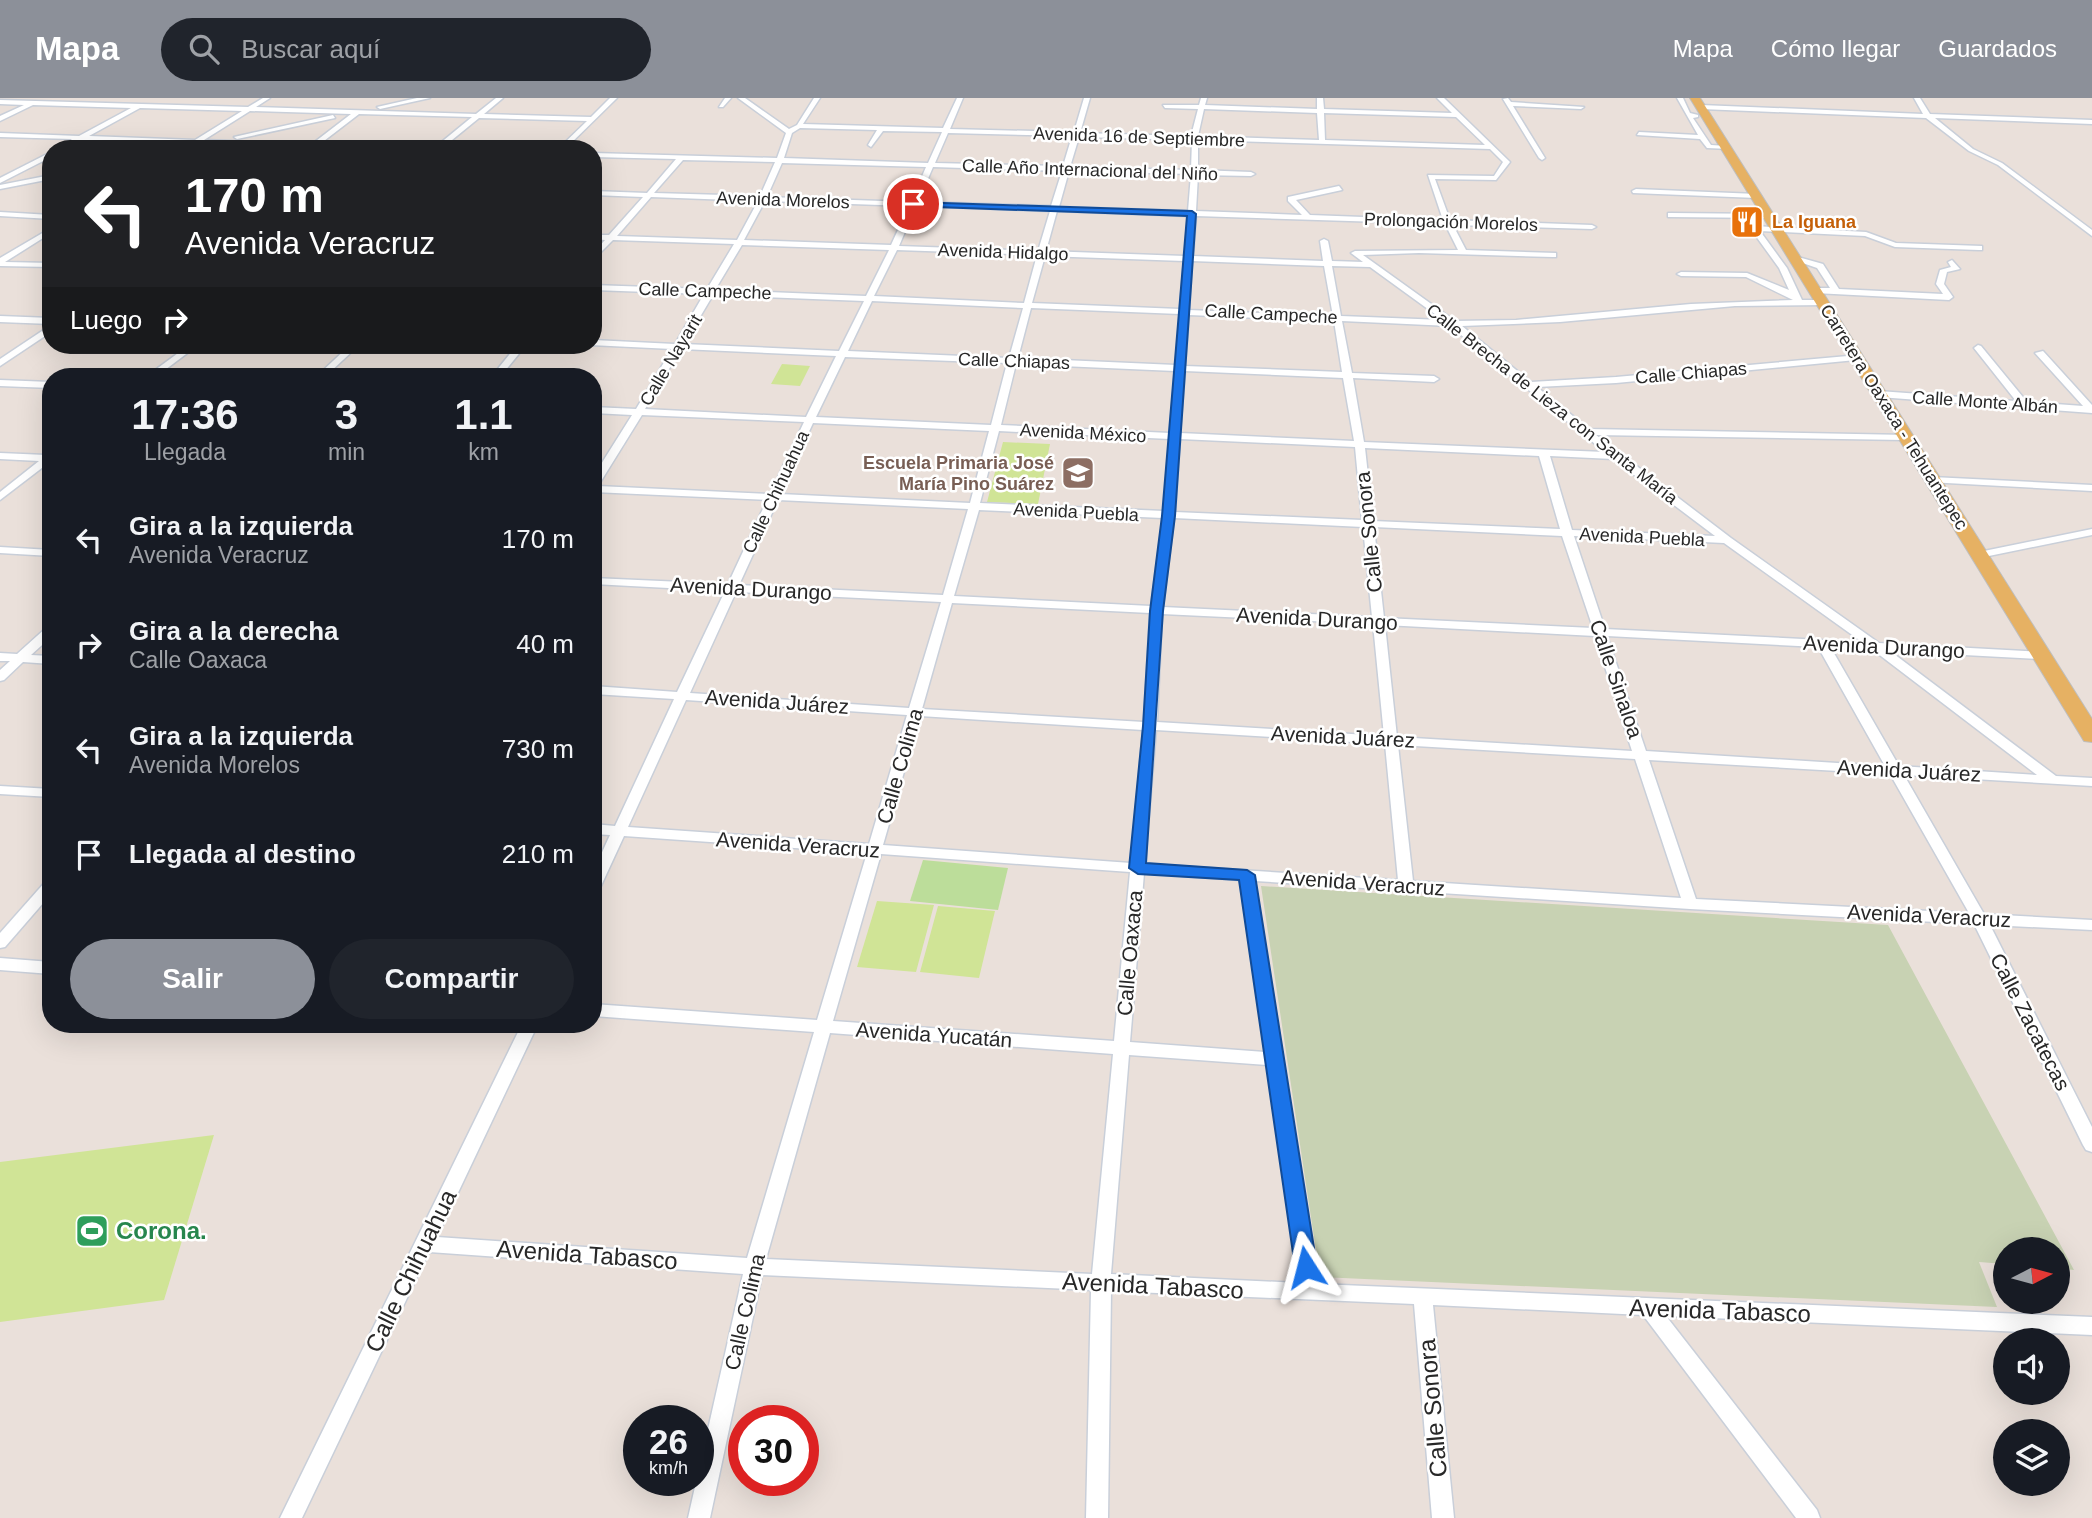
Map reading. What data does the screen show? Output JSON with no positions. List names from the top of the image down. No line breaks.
{"streets":{"main road":["Carretera Oaxaca - Tehuantepec"],"street":["Avenida 16 de Septiembre","Calle Año Internacional del Niño","Avenida Morelos","Prolongación Morelos","Avenida Hidalgo","Calle Campeche","Calle Nayarit","Calle Chiapas","Calle Monte Albán","Calle Brecha de Lieza con Santa María","Avenida México","Calle Chihuahua","Avenida Puebla","Calle Sonora","Avenida Durango","Calle Sinaloa","Avenida Juárez","Calle Colima","Avenida Veracruz","Calle Oaxaca","Calle Zacatecas","Avenida Yucatán","Avenida Tabasco"]},"crossings":[["Avenida 16 de Septiembre","Calle Chihuahua"],["Avenida 16 de Septiembre","Calle Colima"],["Avenida 16 de Septiembre","Calle Oaxaca"],["Calle Año Internacional del Niño","Calle Nayarit"],["Calle Año Internacional del Niño","Calle Chihuahua"],["Calle Año Internacional del Niño","Calle Colima"],["Calle Año Internacional del Niño","Calle Oaxaca"],["Avenida Morelos","Prolongación Morelos"],["Avenida Morelos","Calle Nayarit"],["Avenida Morelos","Calle Chihuahua"],["Avenida Morelos","Calle Colima"],["Avenida Morelos","Calle Oaxaca"],["Avenida Hidalgo","Calle Nayarit"],["Avenida Hidalgo","Calle Brecha de Lieza con Santa María"],["Avenida Hidalgo","Calle Chihuahua"],["Avenida Hidalgo","Calle Sonora"],["Avenida Hidalgo","Calle Colima"],["Avenida Hidalgo","Calle Oaxaca"],["Calle Campeche","Calle Nayarit"],["Calle Campeche","Calle Brecha de Lieza con Santa María"],["Calle Campeche","Carretera Oaxaca - Tehuantepec"],["Calle Campeche","Calle Chihuahua"],["Calle Campeche","Calle Sonora"],["Calle Campeche","Calle Colima"],["Calle Campeche","Calle Oaxaca"],["Calle Nayarit","Calle Chiapas"],["Calle Nayarit","Avenida México"],["Calle Chiapas","Calle Brecha de Lieza con Santa María"],["Calle Chiapas","Carretera Oaxaca - Tehuantepec"],["Calle Chiapas","Calle Chihuahua"],["Calle Chiapas","Calle Sonora"],["Calle Chiapas","Calle Colima"],["Calle Chiapas","Calle Oaxaca"],["Calle Monte Albán","Carretera Oaxaca - Tehuantepec"],["Calle Brecha de Lieza con Santa María","Avenida México"],["Calle Brecha de Lieza con Santa María","Avenida Puebla"],["Calle Brecha de Lieza con Santa María","Avenida Durango"],["Calle Brecha de Lieza con Santa María","Avenida Juárez"],["Carretera Oaxaca - Tehuantepec","Avenida Durango"],["Avenida México","Calle Chihuahua"],["Avenida México","Calle Sonora"],["Avenida México","Calle Sinaloa"],["Avenida México","Calle Colima"],["Avenida México","Calle Oaxaca"],["Calle Chihuahua","Avenida Puebla"],["Calle Chihuahua","Avenida Durango"],["Calle Chihuahua","Avenida Juárez"],["Calle Chihuahua","Avenida Veracruz"],["Calle Chihuahua","Avenida Tabasco"],["Avenida Puebla","Calle Sonora"],["Avenida Puebla","Calle Sinaloa"],["Avenida Puebla","Calle Colima"],["Avenida Puebla","Calle Oaxaca"],["Calle Sonora","Avenida Durango"],["Calle Sonora","Avenida Juárez"],["Calle Sonora","Avenida Veracruz"],["Calle Sonora","Avenida Tabasco"],["Avenida Durango","Calle Sinaloa"],["Avenida Durango","Calle Colima"],["Avenida Durango","Calle Oaxaca"],["Avenida Durango","Calle Zacatecas"],["Calle Sinaloa","Avenida Juárez"],["Calle Sinaloa","Avenida Veracruz"],["Avenida Juárez","Calle Colima"],["Avenida Juárez","Calle Oaxaca"],["Avenida Juárez","Calle Zacatecas"],["Calle Colima","Avenida Veracruz"],["Calle Colima","Avenida Yucatán"],["Calle Colima","Avenida Tabasco"],["Avenida Veracruz","Calle Oaxaca"],["Avenida Veracruz","Calle Zacatecas"],["Calle Oaxaca","Avenida Yucatán"],["Calle Oaxaca","Avenida Tabasco"]],"places":{"restaurant":["La Iguana"],"school or university":["Escuela Primaria José María Pino Suárez"],"sports":["Corona."]},"north":"right","page":{"header":"Mapa","search":"Buscar aquí","nav":["Mapa","Cómo llegar","Guardados"],"turn":["170 m","Avenida Veracruz"],"then":"Luego","eta":["17:36","Llegada","3","min","1.1","km"],"list":[{"name":"Gira a la izquierda","note":"Avenida Veracruz","value":"170 m"},{"name":"Gira a la derecha","note":"Calle Oaxaca","value":"40 m"},{"name":"Gira a la izquierda","note":"Avenida Morelos","value":"730 m"},{"name":"Llegada al destino","value":"210 m"}],"buttons":["Salir","Compartir"],"speed":"26 km/h","limit":"30"}}
